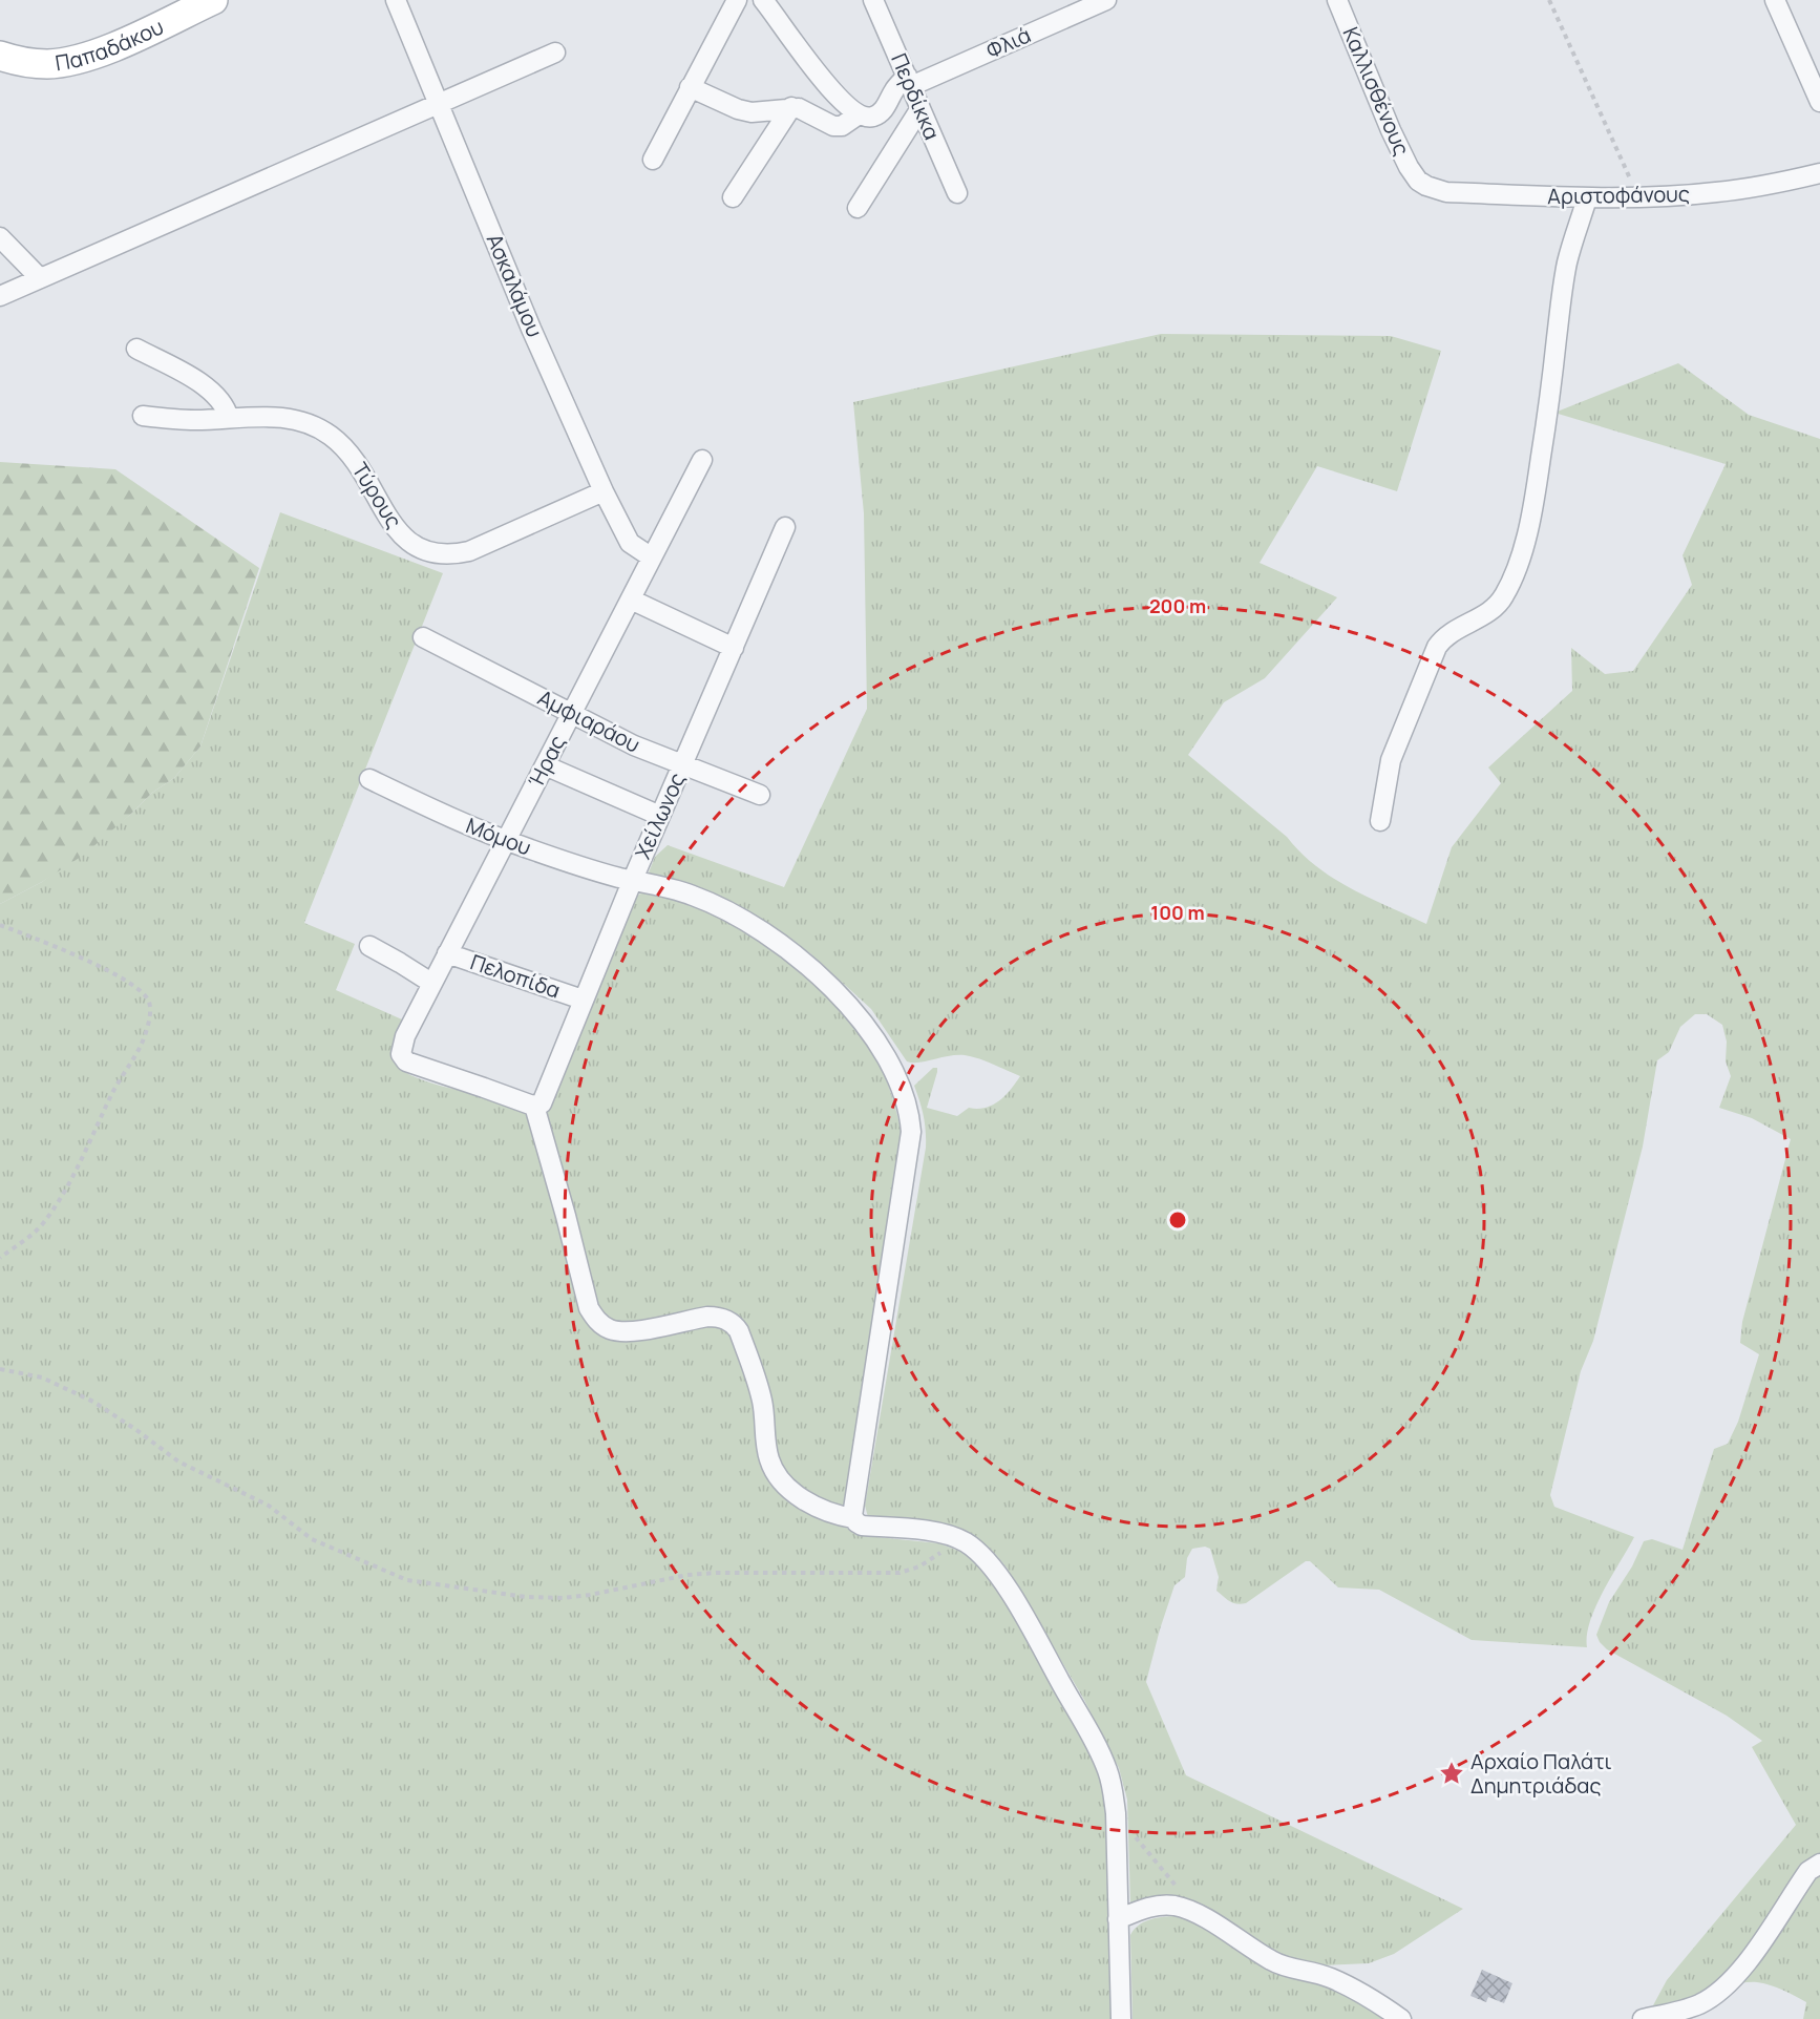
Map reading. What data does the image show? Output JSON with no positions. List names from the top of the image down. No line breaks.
{"streets":{"street":["Παπαδάκου","Φλιά","Καλλισθένους","Περδίκκα","Αριστοφάνους","Ασκαλάμου","Τύρους","Αμφιαράου","Ήρας","Χείλωνος","Μόμου","Πελοπίδα"]},"crossings":[["Φλιά","Περδίκκα"],["Καλλισθένους","Αριστοφάνους"],["Ασκαλάμου","Τύρους"],["Ασκαλάμου","Ήρας"],["Αμφιαράου","Ήρας"],["Αμφιαράου","Χείλωνος"],["Ήρας","Χείλωνος"],["Ήρας","Μόμου"],["Ήρας","Πελοπίδα"],["Χείλωνος","Μόμου"],["Χείλωνος","Πελοπίδα"]],"places":{"place":["Αρχαίο Παλάτι Δημητριάδας"]},"rings":["200 m","100 m"]}
